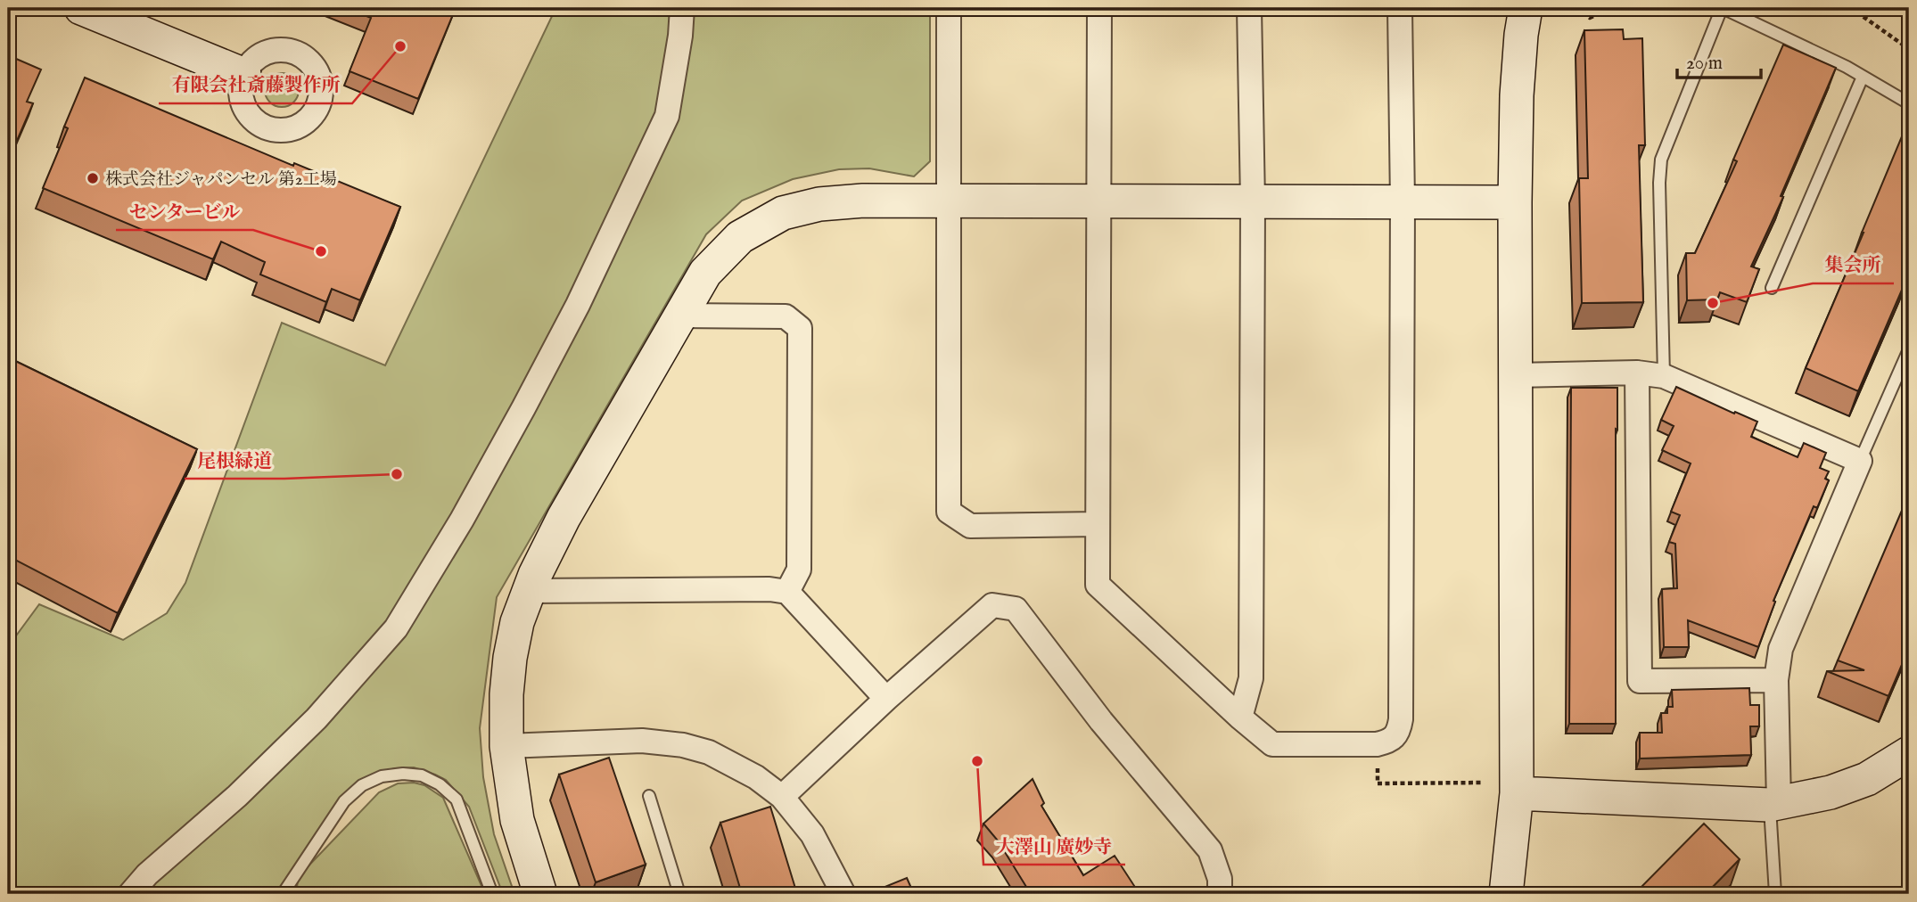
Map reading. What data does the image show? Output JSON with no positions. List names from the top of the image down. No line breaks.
{"places":["有限会社斎藤製作所","株式会社ジャパンセル 第2工場","センタービル","集会所","尾根緑道","大澤山 廣妙寺"],"scale_bar":"20 m"}
